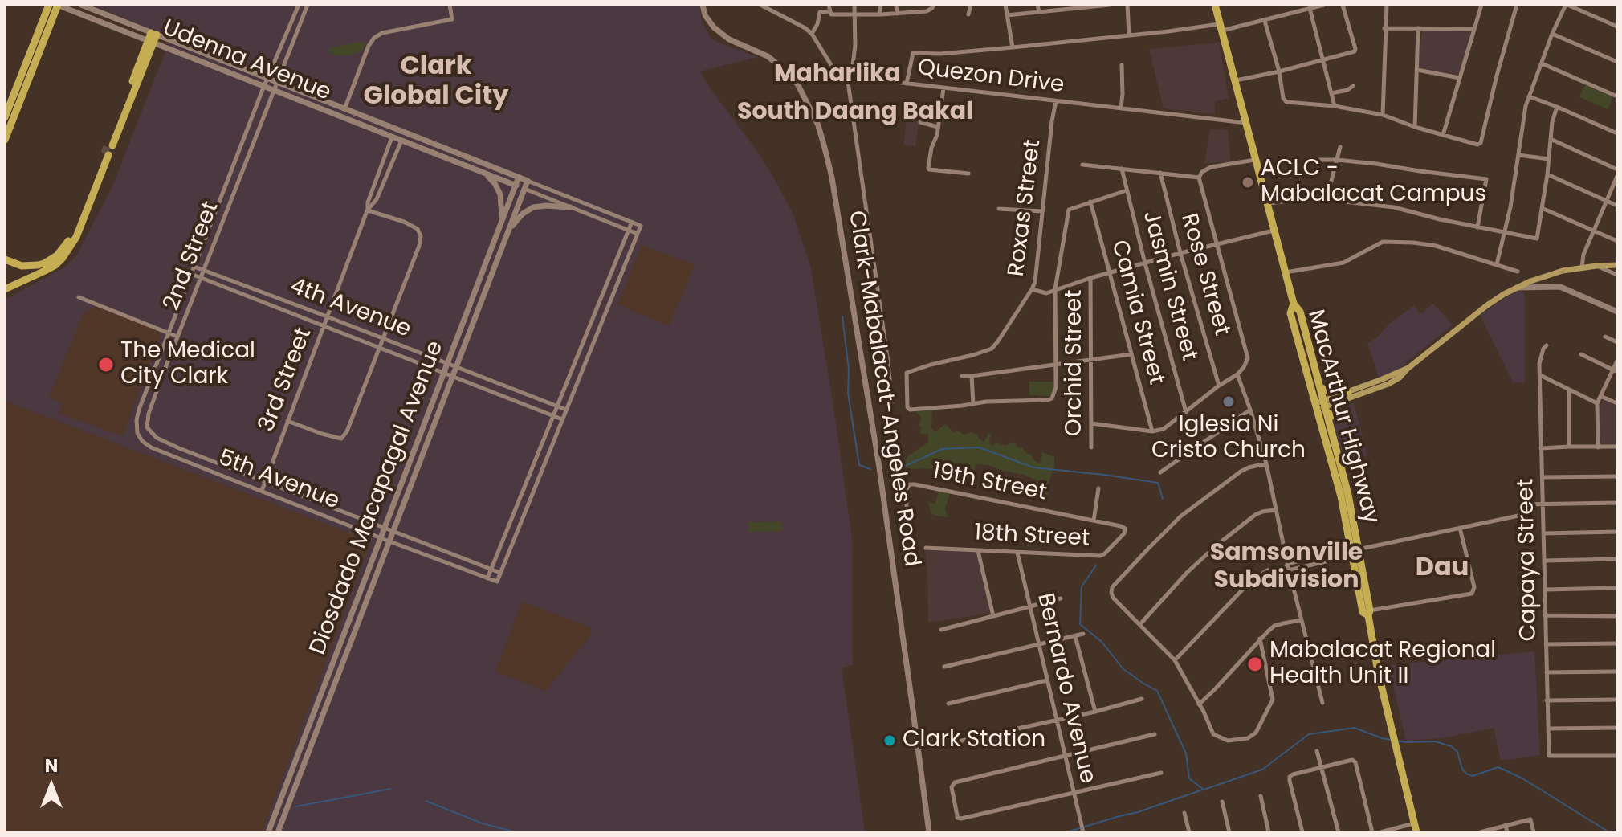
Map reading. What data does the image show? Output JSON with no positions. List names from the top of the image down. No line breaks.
{"streets":{"highway":["MacArthur Highway"],"main road":["Udenna Avenue","Clark-Mabalacat-Angeles Road","Diosdado Macapagal Avenue"],"street":["Quezon Drive","Roxas Street","2nd Street","Rose Street","Jasmin Street","4th Avenue","Camia Street","Orchid Street","3rd Street","5th Avenue","19th Street","18th Street","Capaya Street","Bernardo Avenue"]},"crossings":[["Udenna Avenue","2nd Street"],["Udenna Avenue","3rd Street"],["Udenna Avenue","Diosdado Macapagal Avenue"],["Quezon Drive","Roxas Street"],["Quezon Drive","MacArthur Highway"],["2nd Street","4th Avenue"],["2nd Street","5th Avenue"],["4th Avenue","3rd Street"],["4th Avenue","Diosdado Macapagal Avenue"],["3rd Street","5th Avenue"],["5th Avenue","Diosdado Macapagal Avenue"],["19th Street","18th Street"],["18th Street","Bernardo Avenue"]],"districts":["Clark Global City","Maharlika","South Daang Bakal","Samsonville Subdivision","Dau"],"places":["ACLC - Mabalacat Campus","The Medical City Clark","Iglesia Ni Cristo Church","Mabalacat Regional Health Unit II","Clark Station"],"north":"top"}
